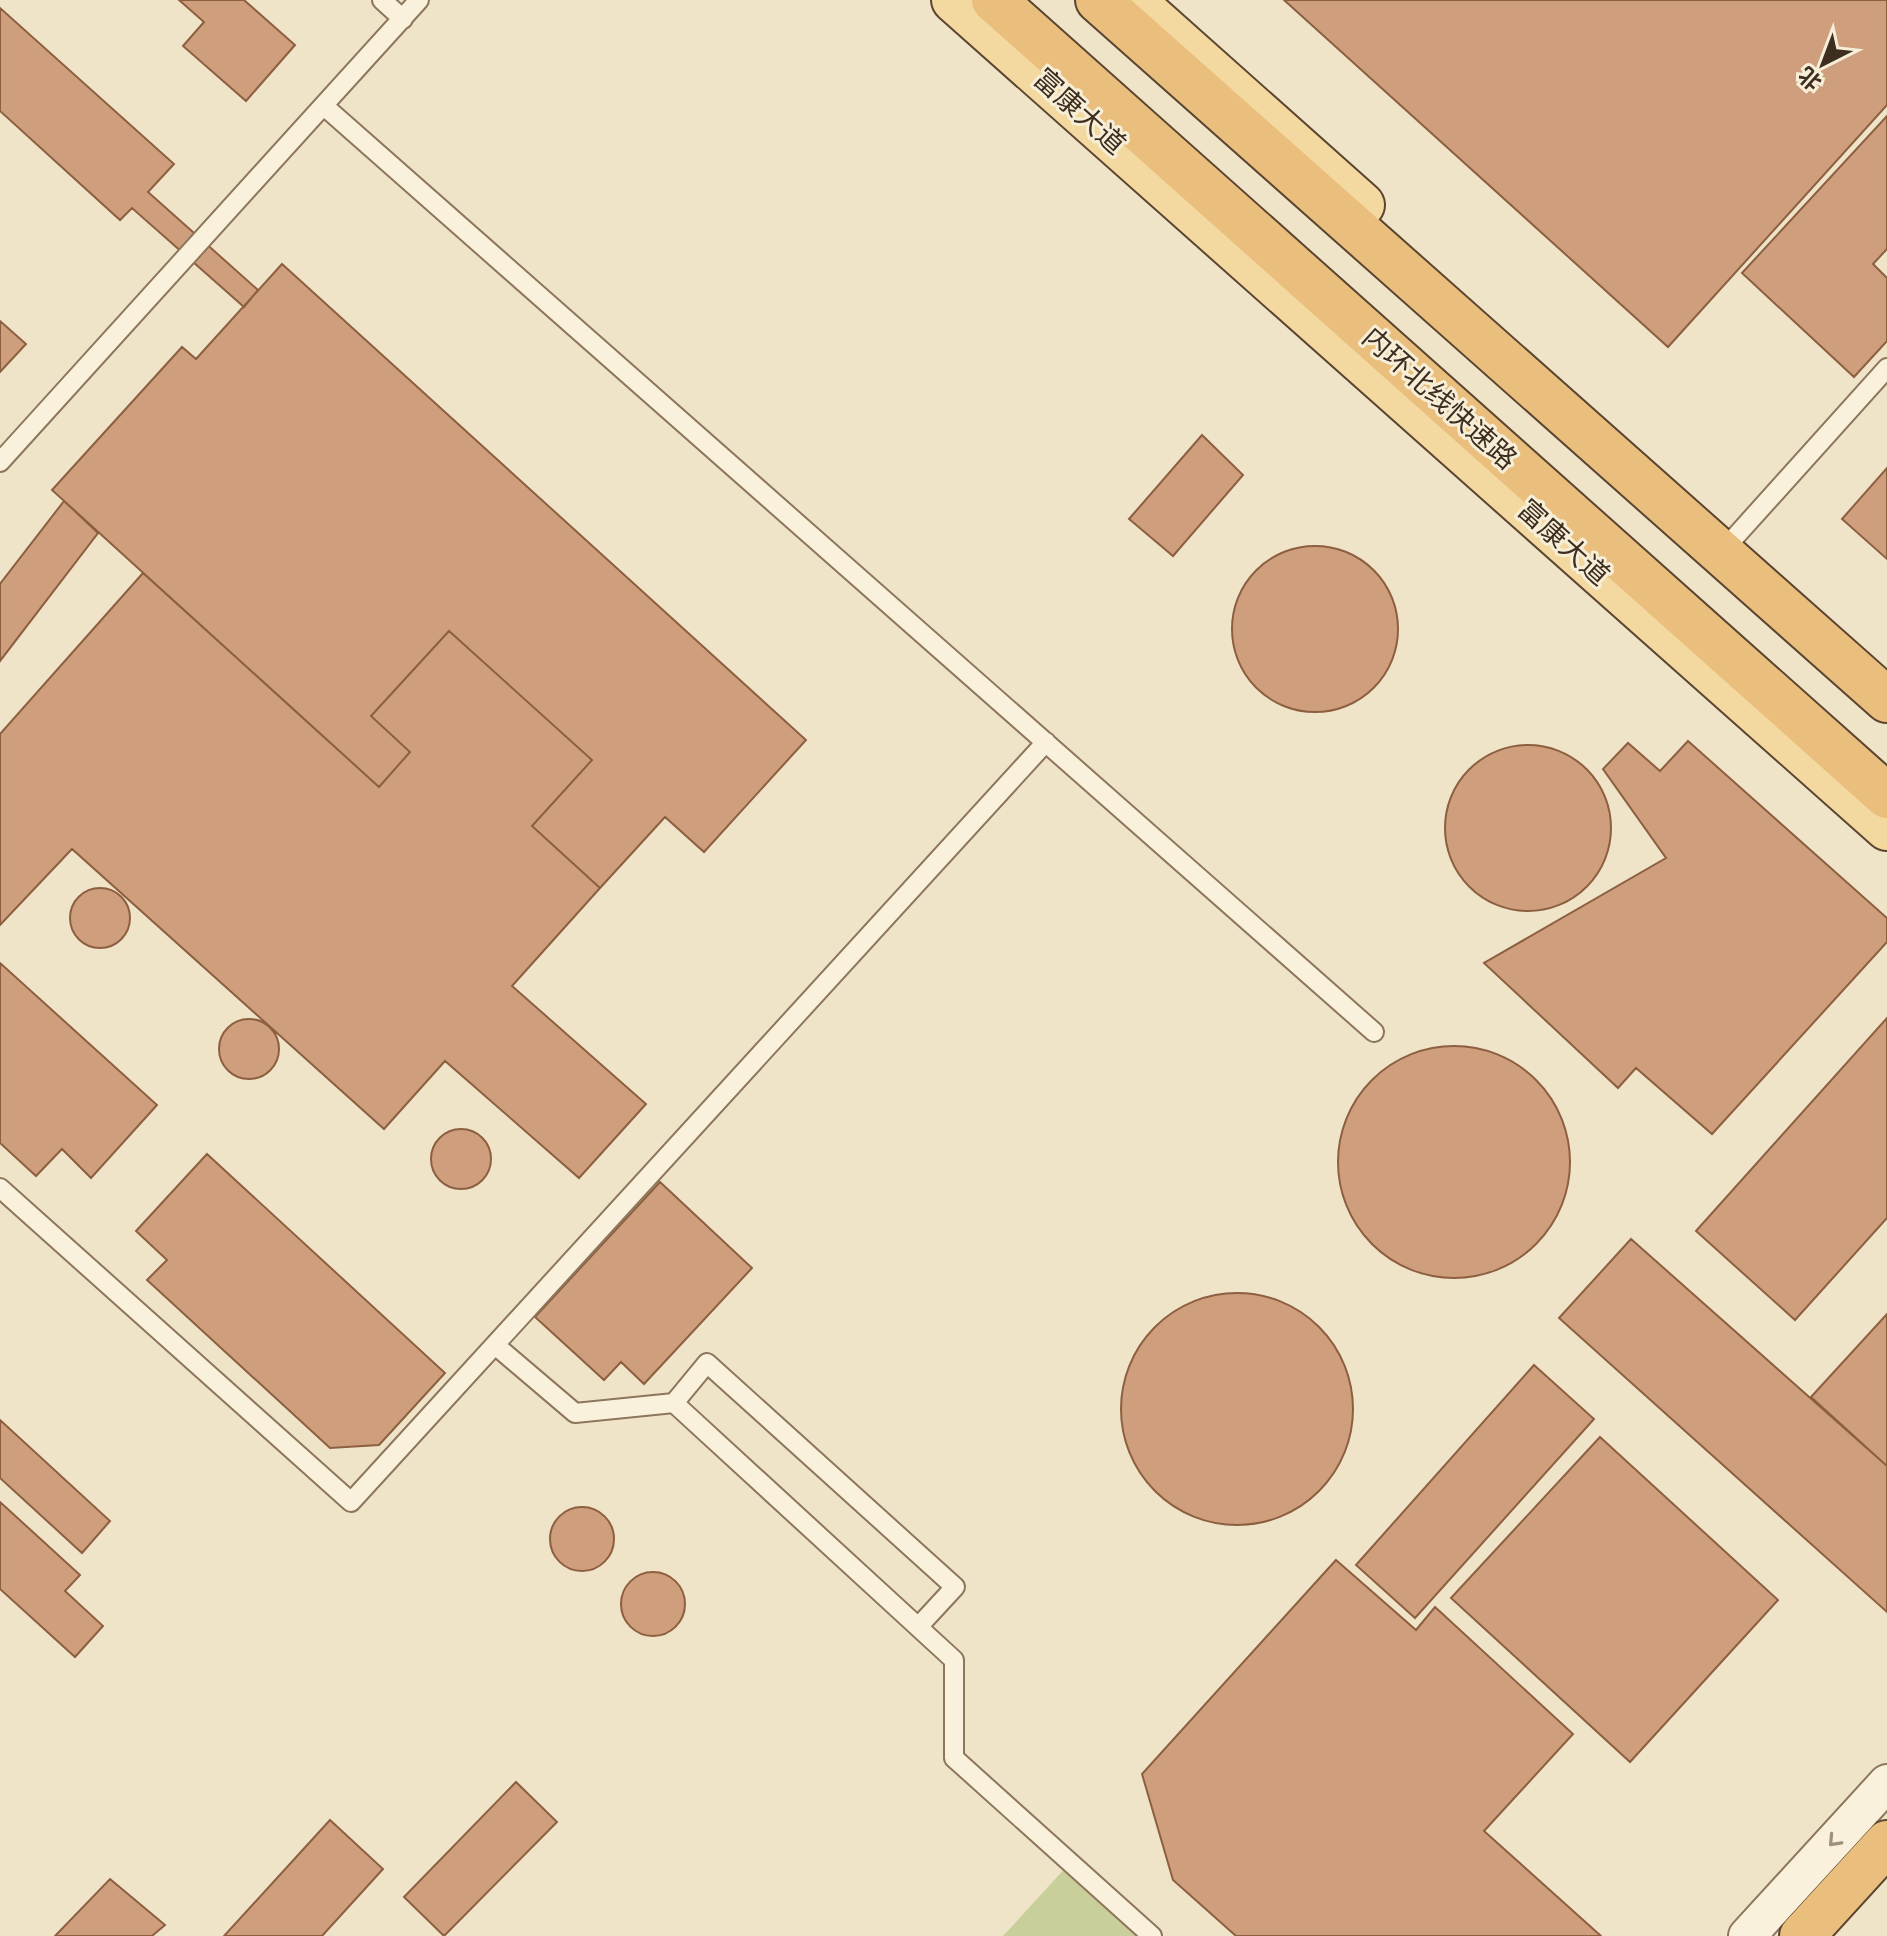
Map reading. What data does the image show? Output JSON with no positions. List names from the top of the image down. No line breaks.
{"streets":{"highway":["内环北线快速路"],"main road":["富康大道"]},"north":"bottom left"}
